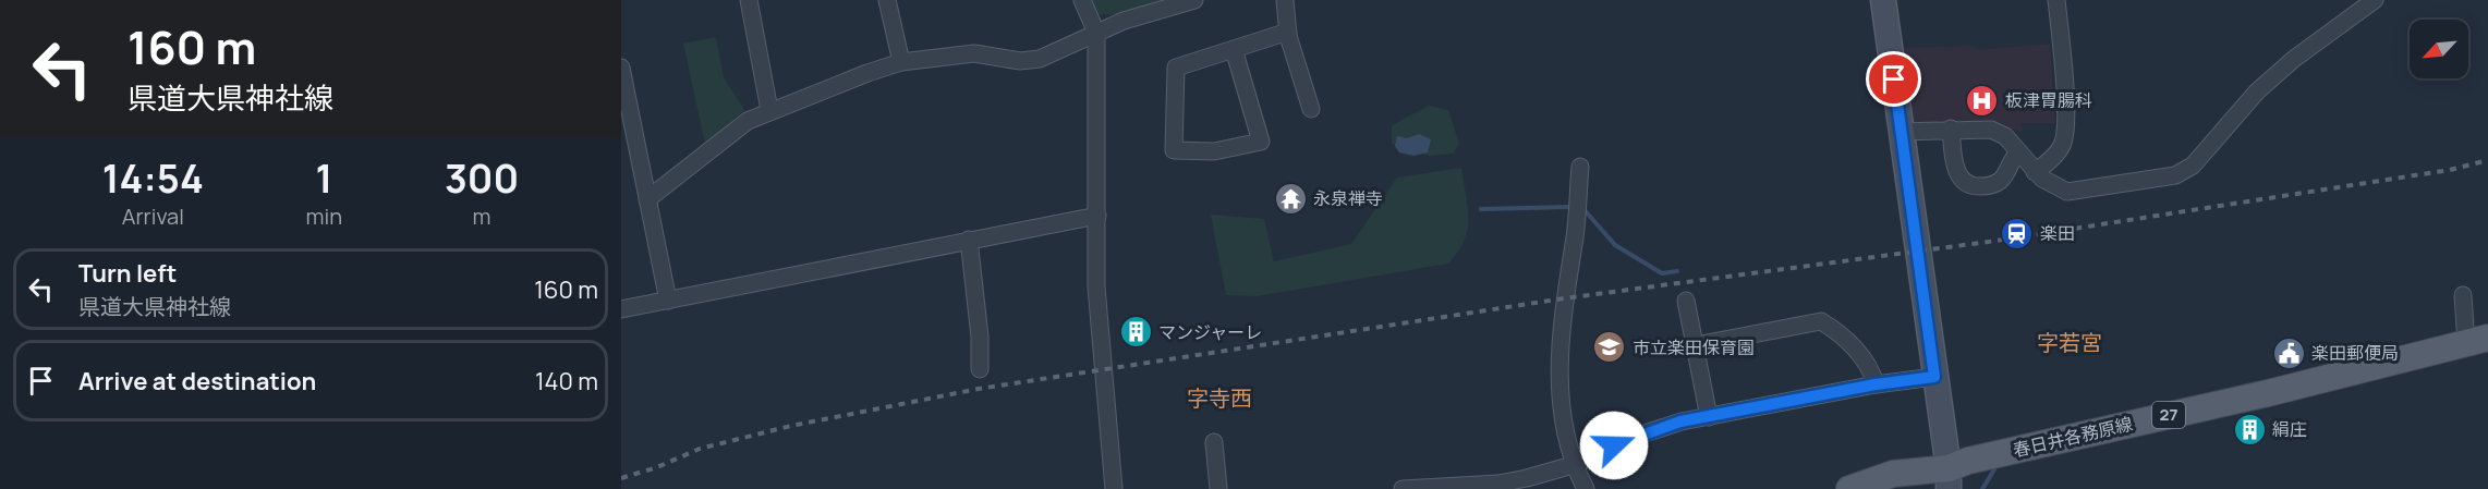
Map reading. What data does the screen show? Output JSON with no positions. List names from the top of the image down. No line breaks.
{"streets":{"main road":["27","春日井各務原線"]},"districts":["字若宮","字寺西"],"places":{"hospital":["板津胃腸科"],"temple":["永泉禅寺"],"station":["楽田"],"building":["マンジャーレ","絹庄"],"school or university":["市立楽田保育園"],"public building":["楽田郵便局"]},"north":"bottom left","page":{"turn":["160 m","県道大県神社線"],"eta":["14:54","Arrival","1","min","300","m"],"list":[{"name":"Turn left","note":"県道大県神社線","value":"160 m"},{"name":"Arrive at destination","value":"140 m"}]}}
